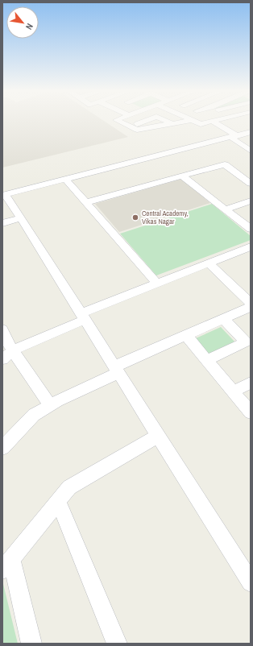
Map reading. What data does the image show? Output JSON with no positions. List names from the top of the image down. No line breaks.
{"places":["Central Academy, Vikas Nagar"],"north":"bottom right"}
